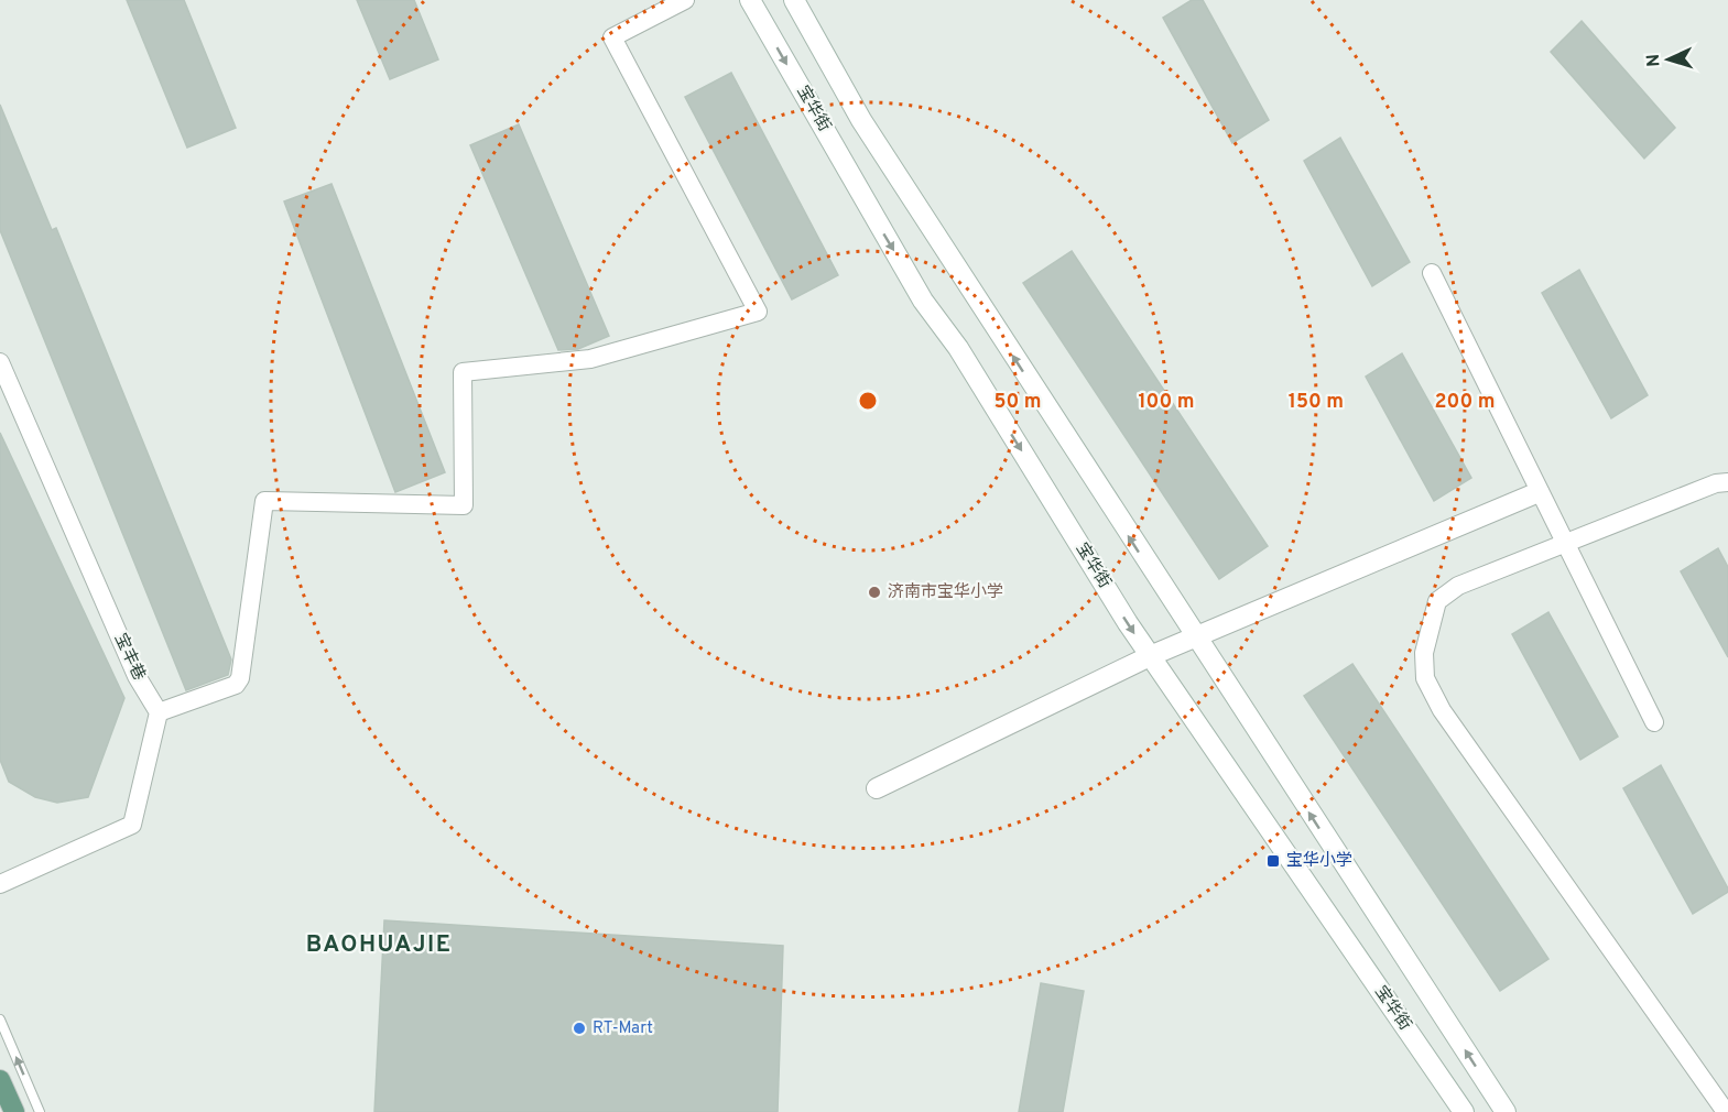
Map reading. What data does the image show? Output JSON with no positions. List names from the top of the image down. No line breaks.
{"streets":{"main road":["宝华街"],"street":["宝丰巷"]},"districts":["BAOHUAJIE"],"places":{"other":["济南市宝华小学","RT-Mart"],"transit":["宝华小学"]},"north":"left","rings":["50 m","100 m","150 m","200 m"]}
